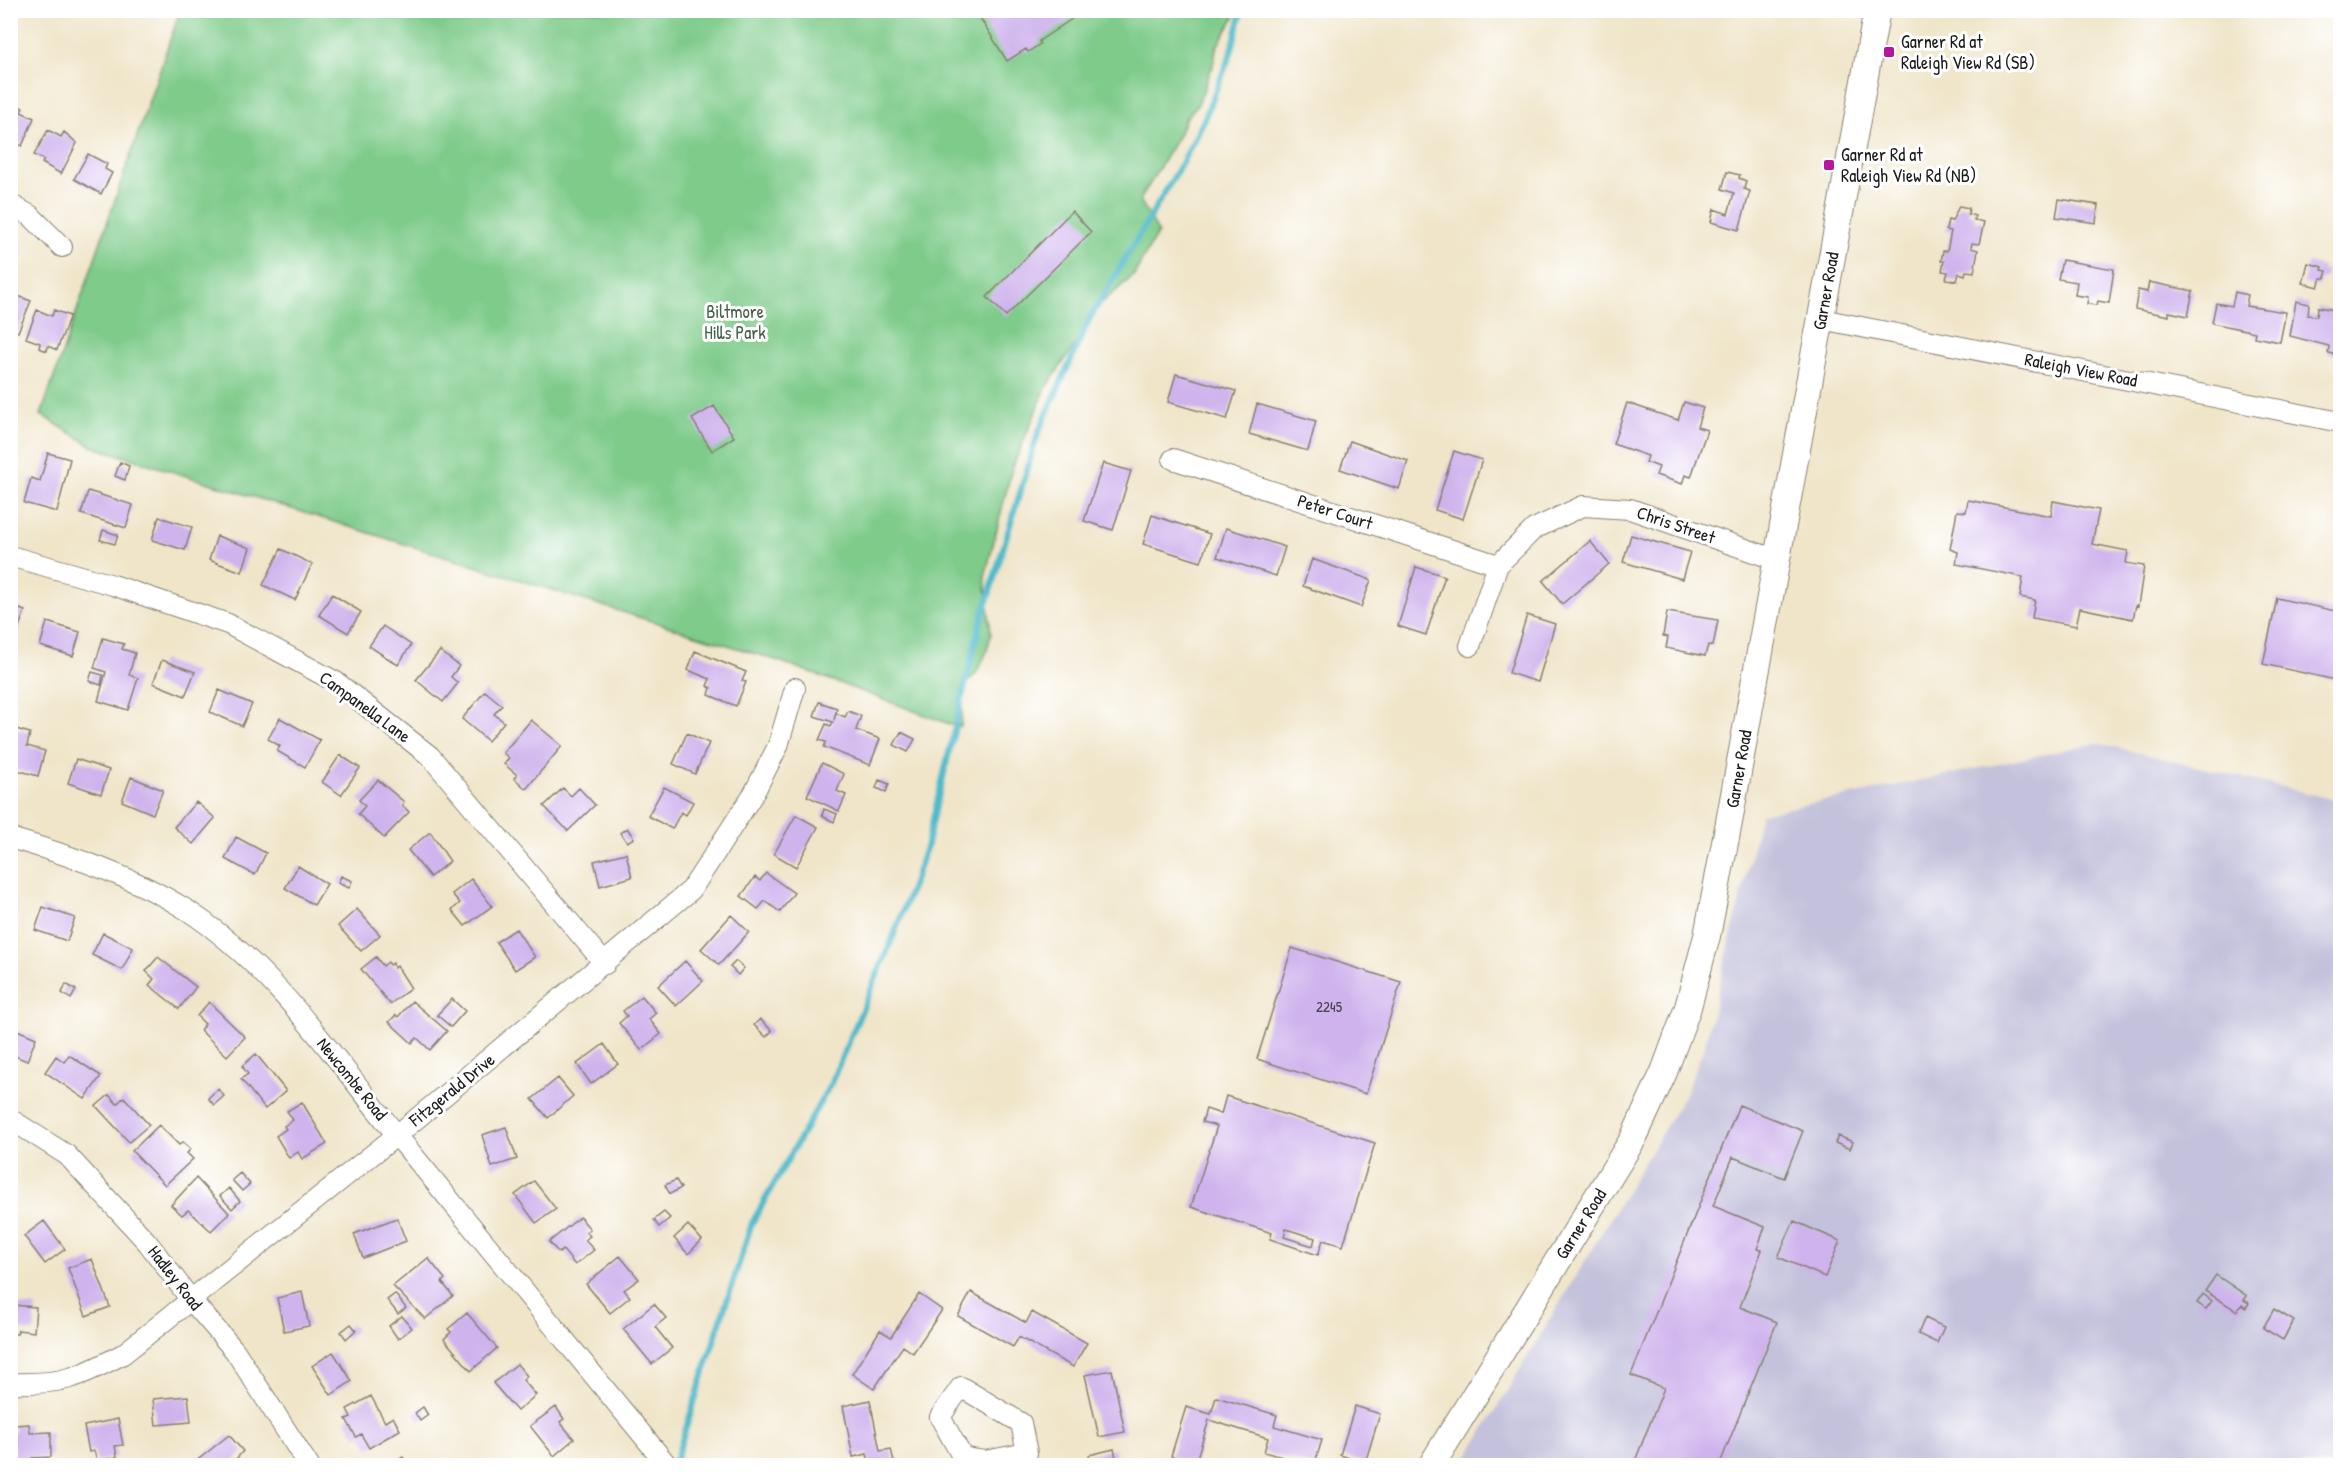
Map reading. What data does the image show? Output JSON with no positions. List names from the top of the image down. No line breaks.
{"streets":{"main road":["Garner Road"],"street":["Raleigh View Road","Peter Court","Chris Street","Campanella Lane","Newcombe Road","Fitzgerald Drive","Hadley Road"]},"crossings":[["Garner Road","Raleigh View Road"],["Garner Road","Chris Street"],["Peter Court","Chris Street"],["Campanella Lane","Fitzgerald Drive"],["Newcombe Road","Fitzgerald Drive"],["Fitzgerald Drive","Hadley Road"]],"parks":["Biltmore Hills Park"],"places":{"transit":["Garner Rd at Raleigh View Rd (SB)","Garner Rd at Raleigh View Rd (NB)"]},"house_numbers":["2245"]}
